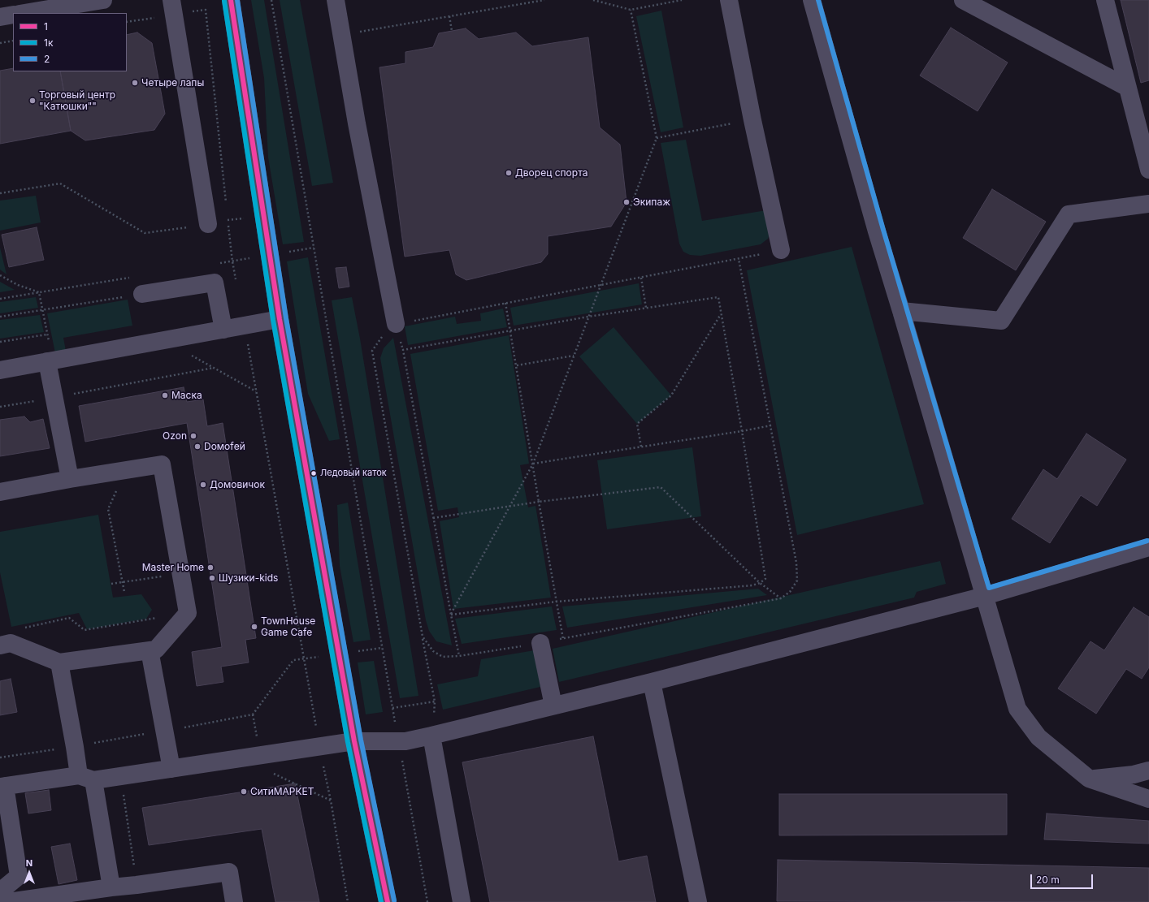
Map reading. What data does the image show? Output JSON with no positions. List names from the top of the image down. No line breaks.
{"places":["Четыре лапы","Торговый центр \"Катюшки\"\"","Дворец спорта","Экипаж","Маска","Ozon","Dомоfей","Ледовый каток","Домовичок","Master Home","Шузики-kids","TownHouse Game Cafe","СитиМАРКЕТ"],"lines":["transit line 1","transit line 2","transit line 1к"],"legend":["1","1к","2"],"scale_bar":"20 m","north":"top"}
